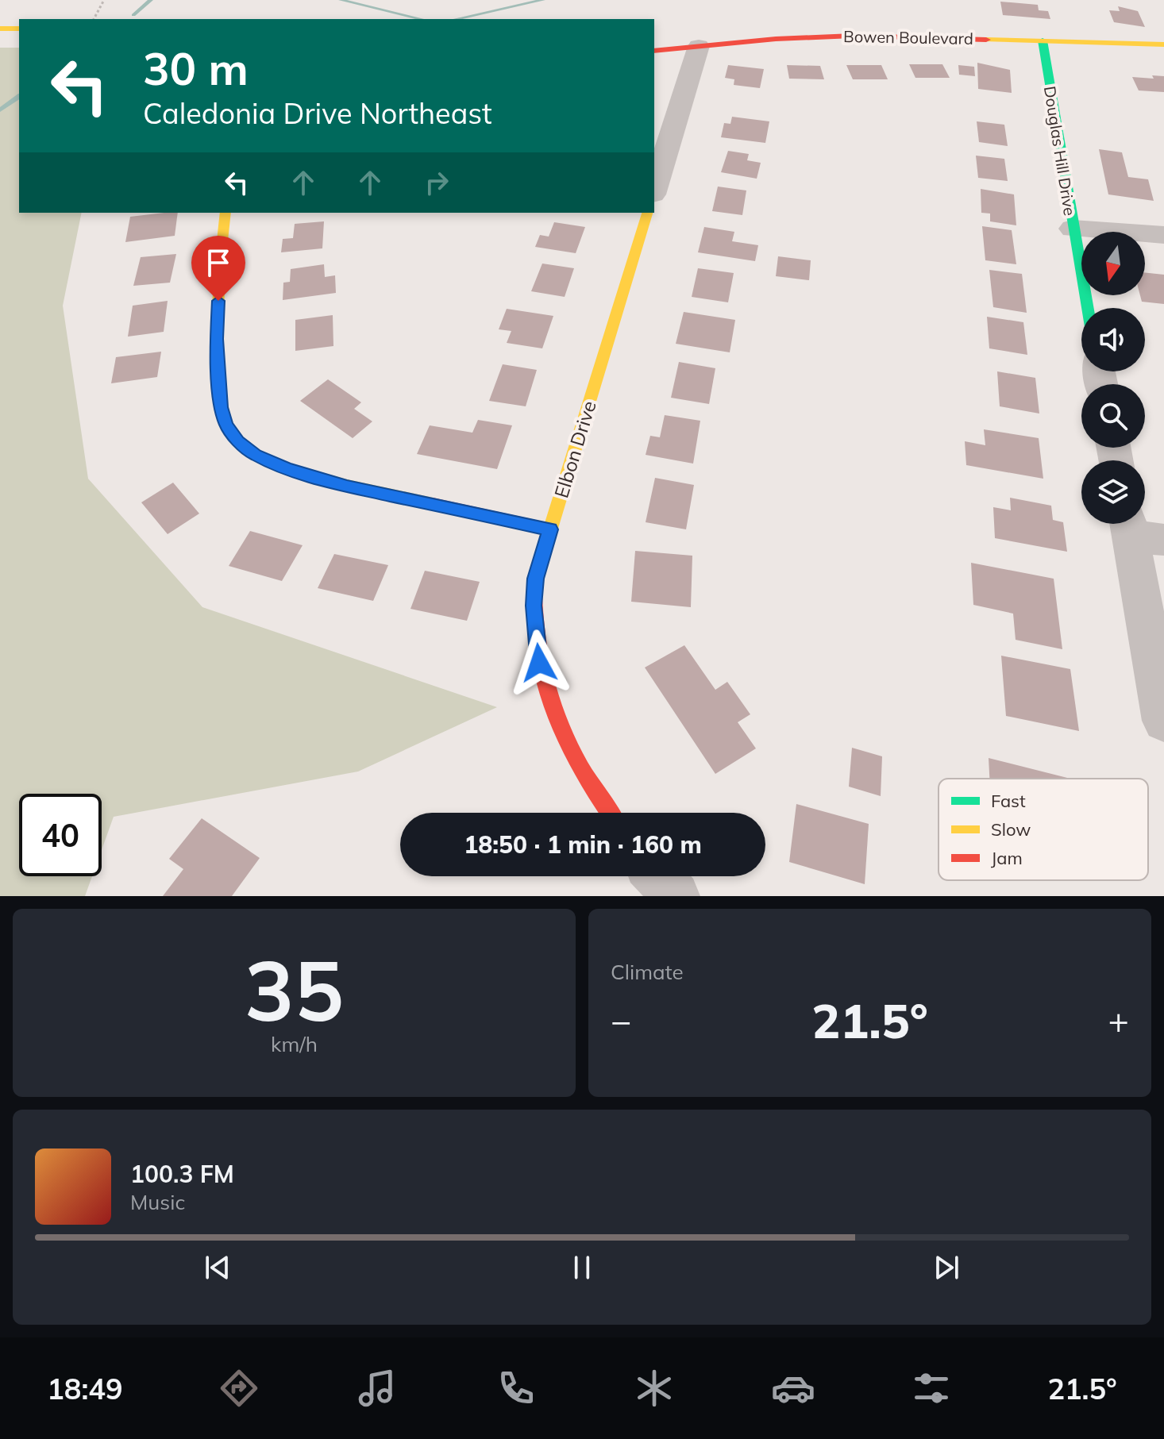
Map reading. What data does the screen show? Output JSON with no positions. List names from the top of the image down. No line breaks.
{"streets":{"street":["Bowen Boulevard","Douglas Hill Drive","Elbon Drive"]},"crossings":[["Bowen Boulevard","Douglas Hill Drive"]],"legend":["Fast","Slow","Jam"],"north":"bottom","page":{"turn":["30 m","Caledonia Drive Northeast"],"limit":"40","trip":"18:50 · 1 min · 160 m","tile":[["35","km/h"],"Climate"],"heat":["−","21.5°","+"],"song":["100.3 FM","Music"],"tabs":["18:49","21.5°"]}}
